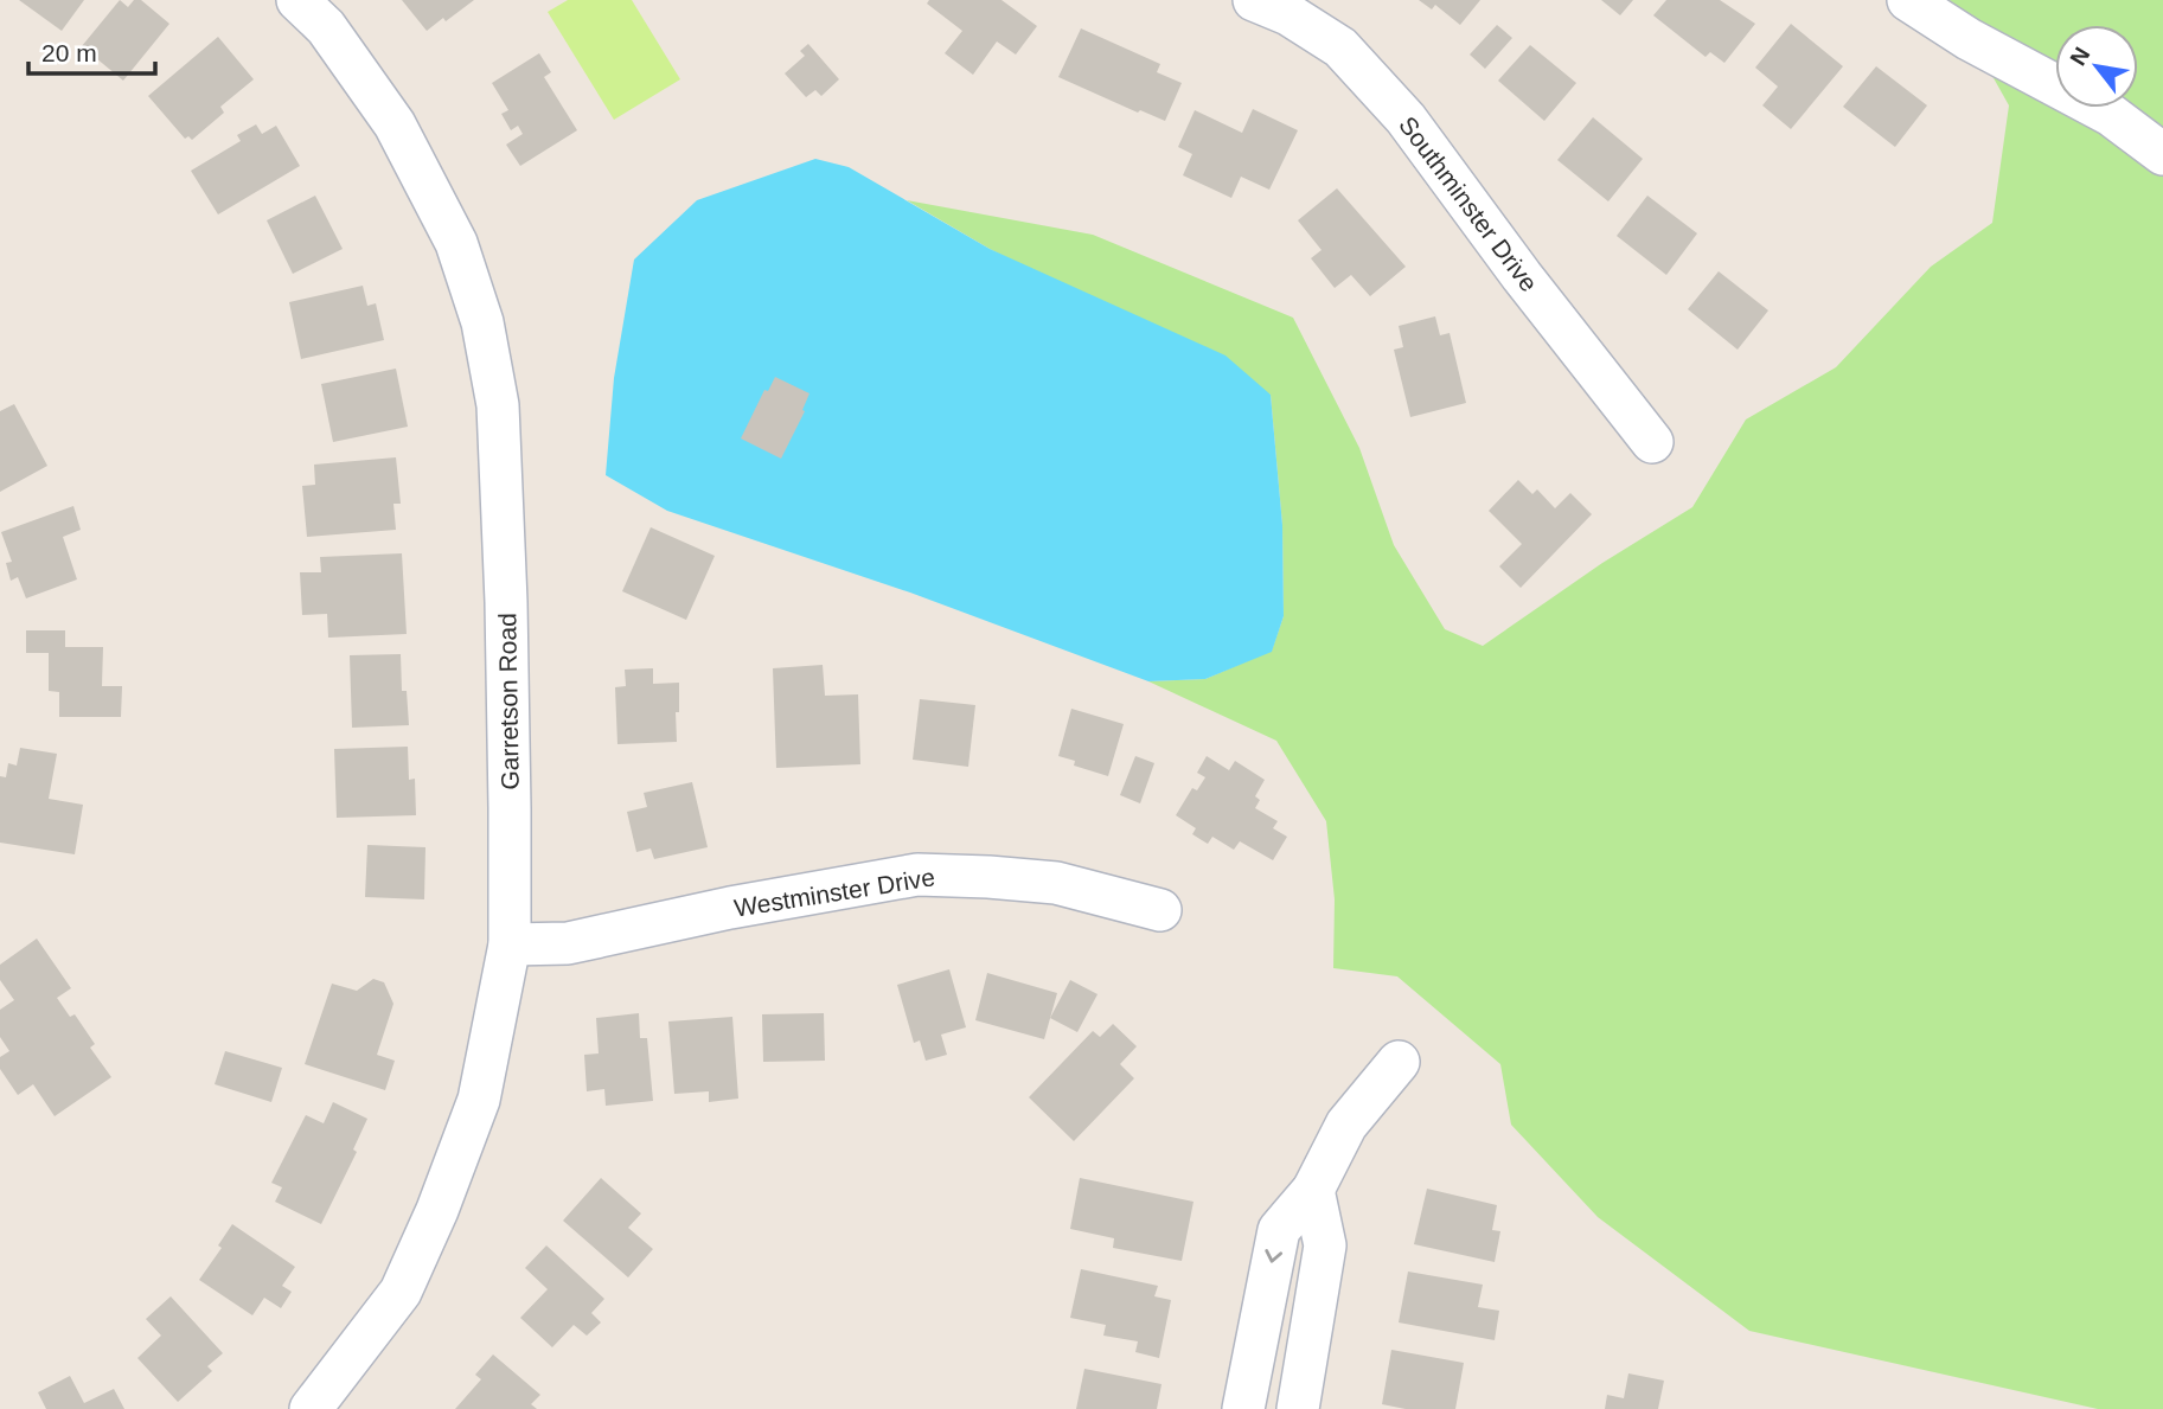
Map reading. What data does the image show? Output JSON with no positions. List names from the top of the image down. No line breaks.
{"streets":{"street":["Southminster Drive","Garretson Road","Westminster Drive"]},"crossings":[["Garretson Road","Westminster Drive"]],"scale_bar":"20 m","north":"top left"}
